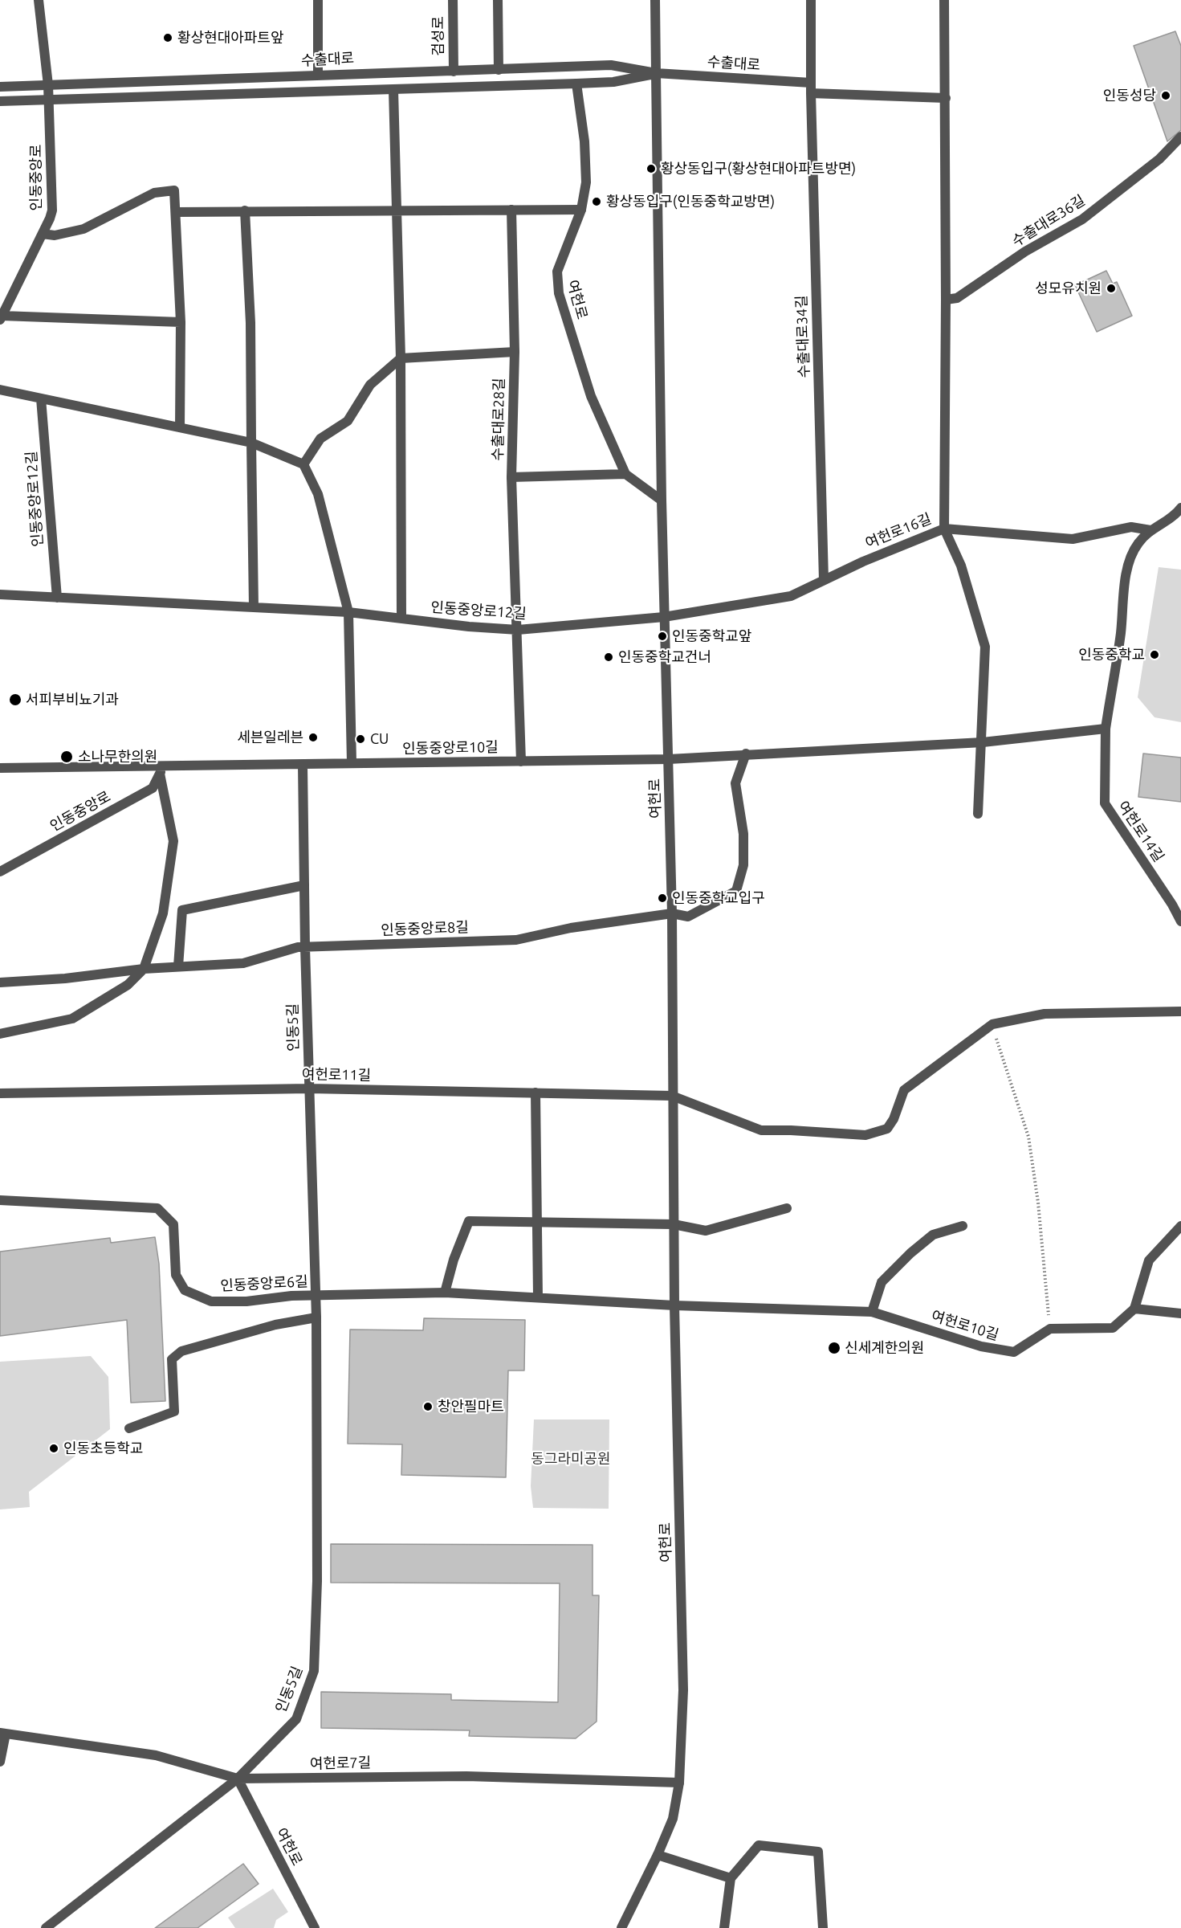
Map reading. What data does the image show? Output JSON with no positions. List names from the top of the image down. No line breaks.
{"streets":{"street":["검성로","수출대로","인동중앙로","수출대로36길","여헌로","수출대로34길","수출대로28길","인동중앙로12길","여헌로16길","인동중앙로10길","여헌로14길","인동중앙로8길","인동5길","여헌로11길","인동중앙로6길","여헌로10길","여헌로7길"]},"crossings":[["검성로","수출대로"],["수출대로","인동중앙로"],["수출대로","여헌로"],["수출대로","수출대로34길"],["인동중앙로","인동중앙로10길"],["여헌로","인동중앙로12길"],["여헌로","여헌로16길"],["여헌로","인동중앙로10길"],["여헌로","인동중앙로8길"],["여헌로","인동5길"],["여헌로","여헌로11길"],["여헌로","인동중앙로6길"],["여헌로","여헌로10길"],["여헌로","여헌로7길"],["수출대로34길","여헌로16길"],["수출대로28길","인동중앙로12길"],["인동중앙로12길","여헌로16길"],["여헌로16길","여헌로14길"],["인동중앙로10길","인동5길"],["인동중앙로8길","인동5길"],["인동5길","여헌로11길"],["인동5길","인동중앙로6길"],["인동5길","여헌로7길"],["인동중앙로6길","여헌로10길"]],"parks":["동그라미공원"],"places":["황상현대아파트앞","인동성당","황상동입구(황상현대아파트방면)","황상동입구(인동중학교방면)","성모유치원","인동중학교앞","인동중학교","인동중학교건너","서피부비뇨기과","세븐일레븐","CU","소나무한의원","인동중학교입구","신세계한의원","창안필마트","인동초등학교"]}
